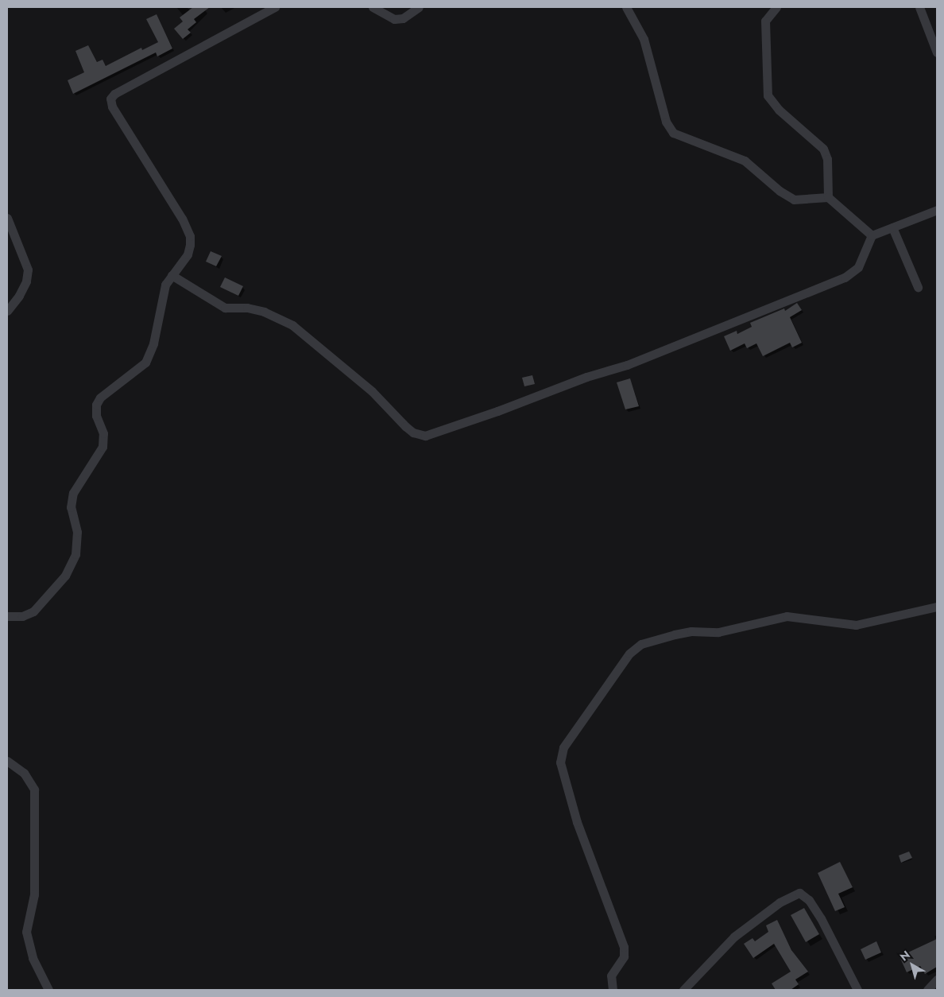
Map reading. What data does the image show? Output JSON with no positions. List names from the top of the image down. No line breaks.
{"north":"top left"}
